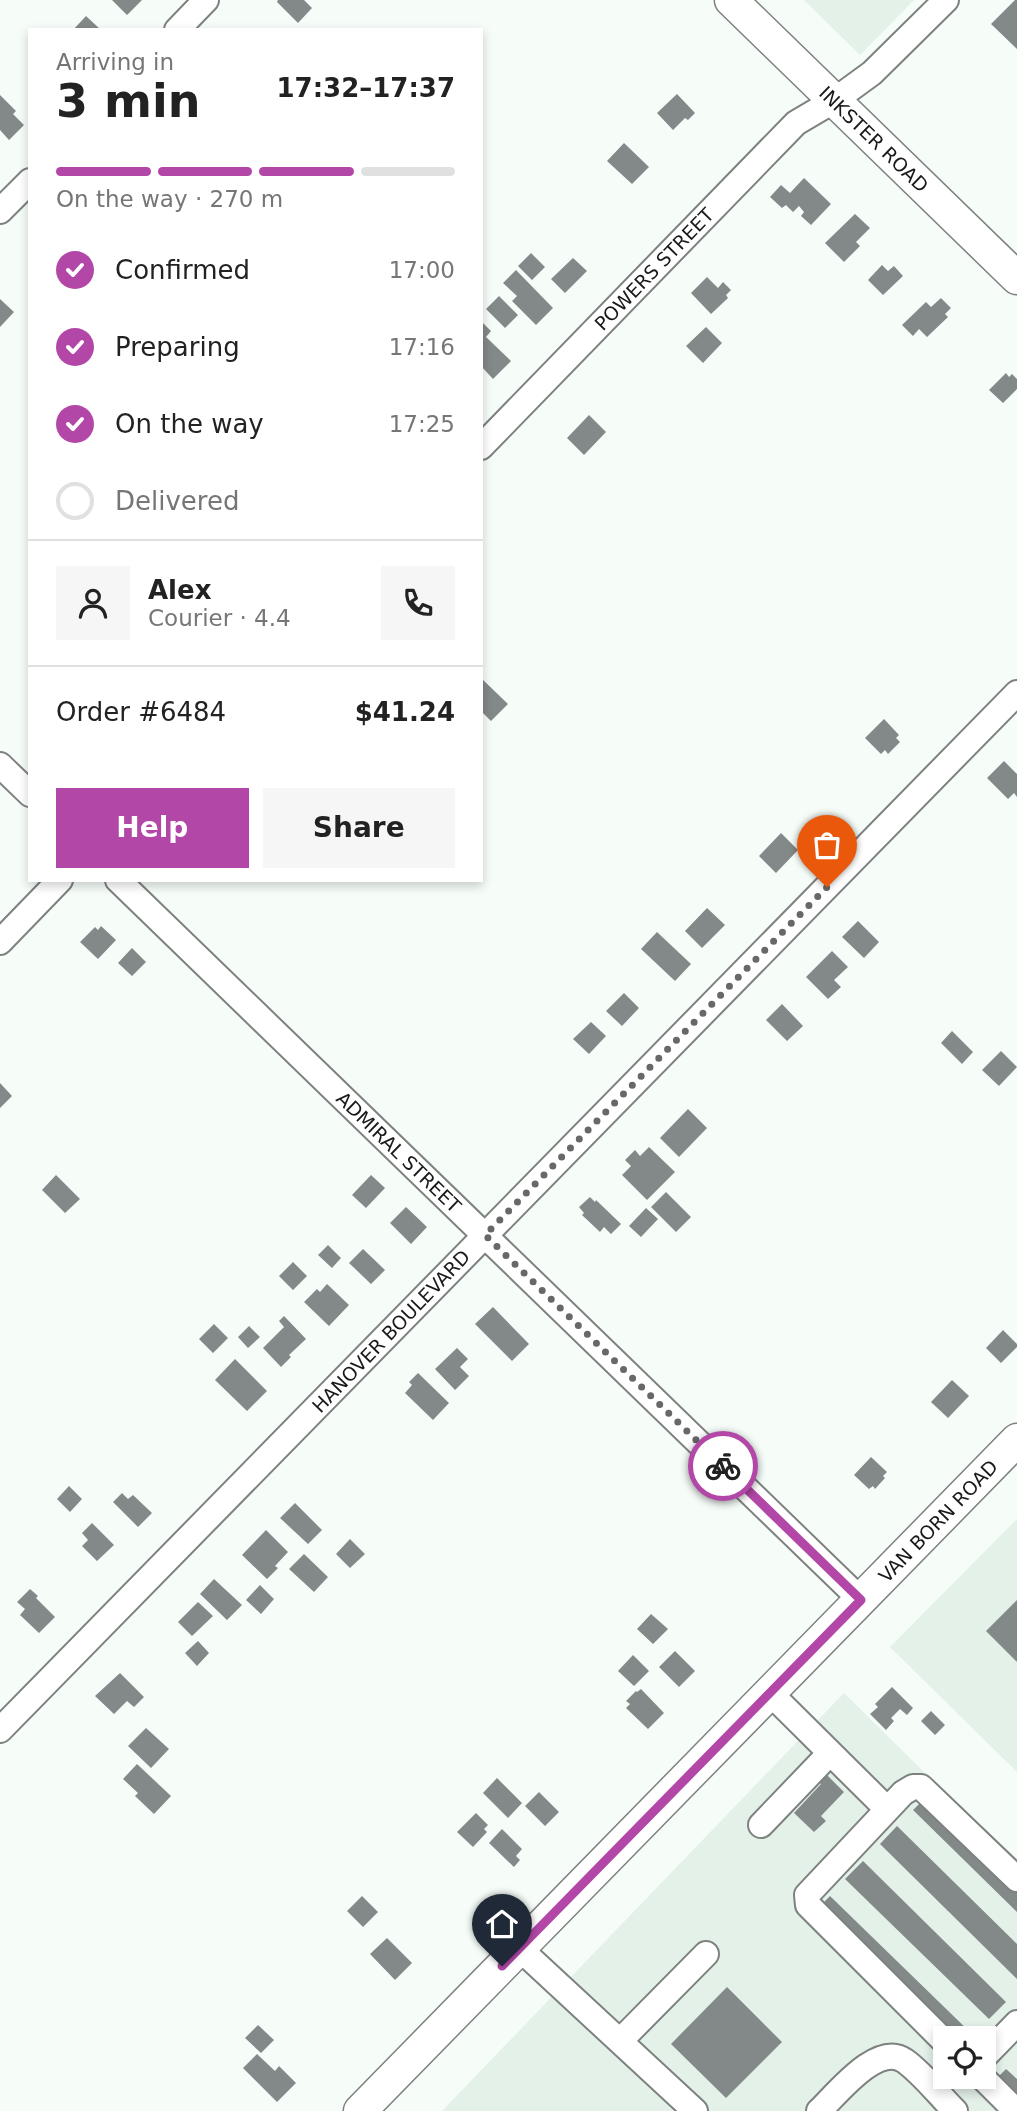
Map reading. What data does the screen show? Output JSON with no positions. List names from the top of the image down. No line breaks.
{"streets":{"main road":["INKSTER ROAD","VAN BORN ROAD"],"street":["POWERS STREET","ADMIRAL STREET","HANOVER BOULEVARD"]},"crossings":[["INKSTER ROAD","POWERS STREET"],["ADMIRAL STREET","HANOVER BOULEVARD"],["ADMIRAL STREET","VAN BORN ROAD"]],"page":{"heading":["3 min","Arriving in","17:32–17:37"],"panel":["Alex","Courier · 4.4","Order #6484","$41.24"],"bar":"On the way · 270 m","list":[["Confirmed","17:00"],["Preparing","17:16"],["On the way","17:25"],"Delivered"],"buttons":["Help","Share"]}}
